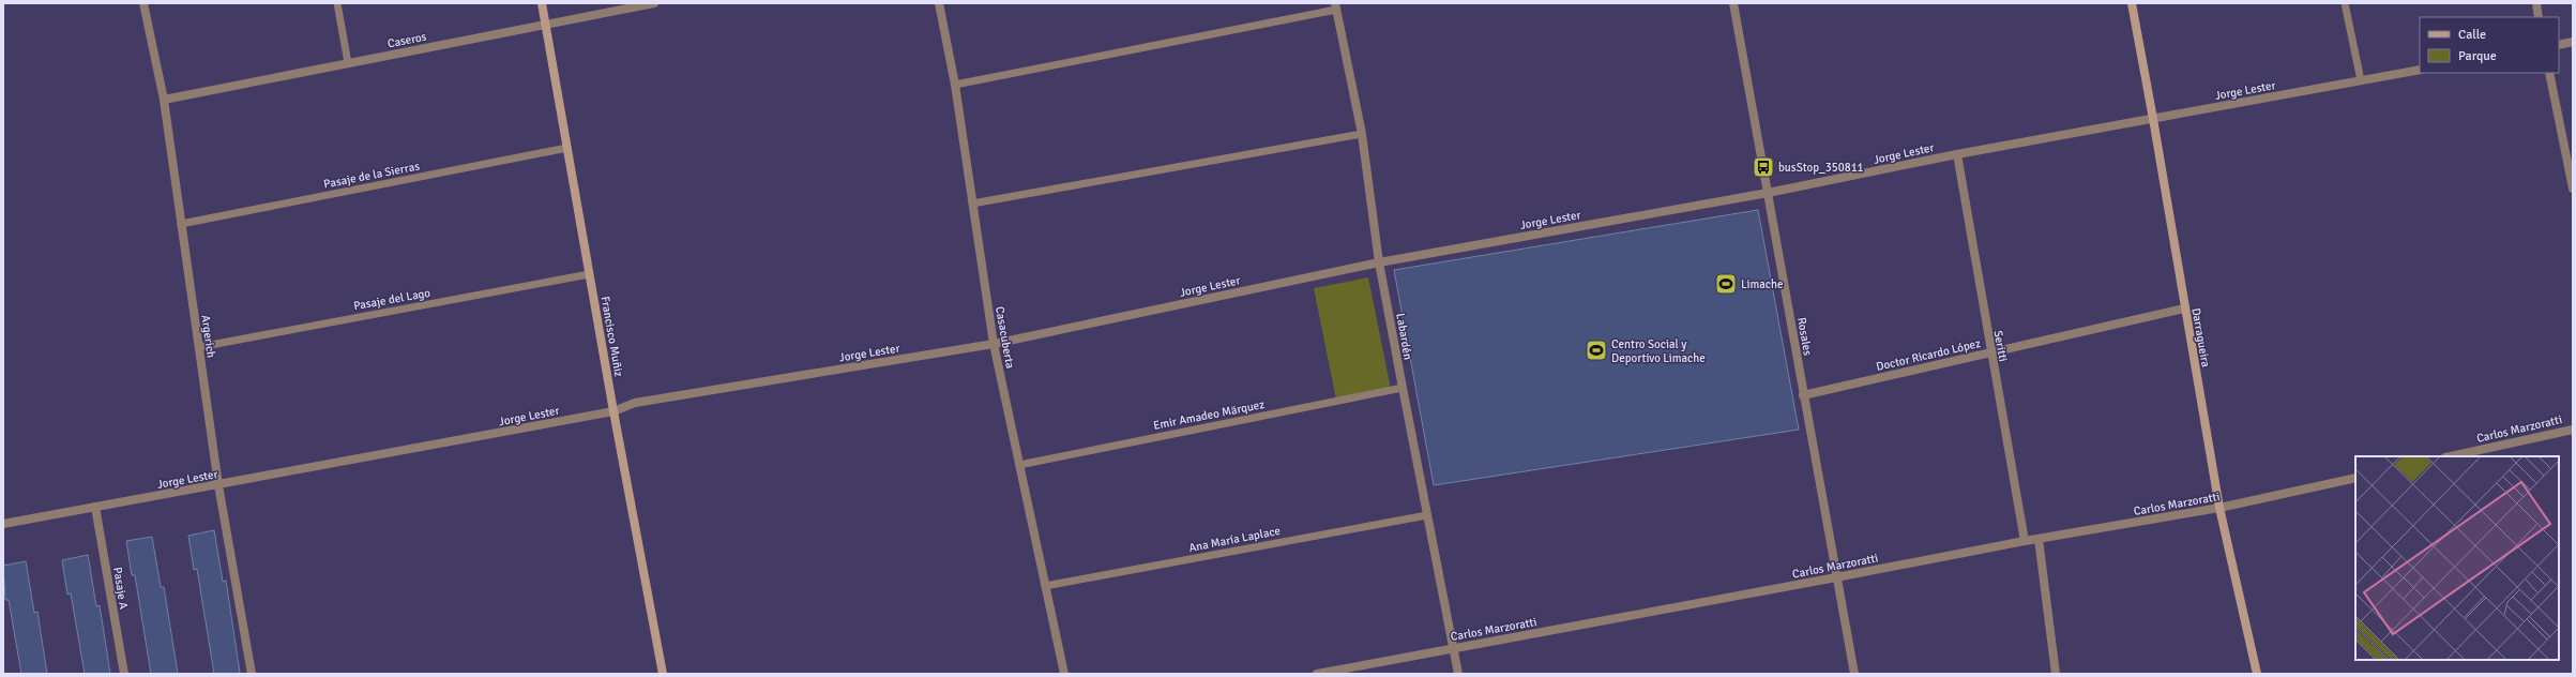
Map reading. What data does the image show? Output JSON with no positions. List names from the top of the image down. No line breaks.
{"streets":{"street":["Caseros","Jorge Lester","Argerich","Francisco Muñiz","Labardén","Rosales","Casacuberta","Darragueira","Seritti","Doctor Ricardo López","Carlos Marzoratti","Pasaje A"],"lane":["Pasaje de la Sierras","Pasaje del Lago","Emir Amadeo Märquez","Ana María Laplace"]},"crossings":[["Caseros","Argerich"],["Caseros","Francisco Muñiz"],["Jorge Lester","Argerich"],["Jorge Lester","Francisco Muñiz"],["Jorge Lester","Labardén"],["Jorge Lester","Rosales"],["Jorge Lester","Casacuberta"],["Jorge Lester","Darragueira"],["Jorge Lester","Seritti"],["Jorge Lester","Pasaje A"],["Pasaje de la Sierras","Argerich"],["Pasaje de la Sierras","Francisco Muñiz"],["Pasaje del Lago","Argerich"],["Pasaje del Lago","Francisco Muñiz"],["Labardén","Emir Amadeo Märquez"],["Labardén","Carlos Marzoratti"],["Labardén","Ana María Laplace"],["Rosales","Doctor Ricardo López"],["Rosales","Carlos Marzoratti"],["Casacuberta","Emir Amadeo Märquez"],["Casacuberta","Ana María Laplace"],["Darragueira","Doctor Ricardo López"],["Darragueira","Carlos Marzoratti"],["Seritti","Doctor Ricardo López"],["Seritti","Carlos Marzoratti"]],"places":{"bus stop":["busStop_350811"],"sports":["Limache","Centro Social y Deportivo Limache"]},"legend":["Calle","Parque"]}
